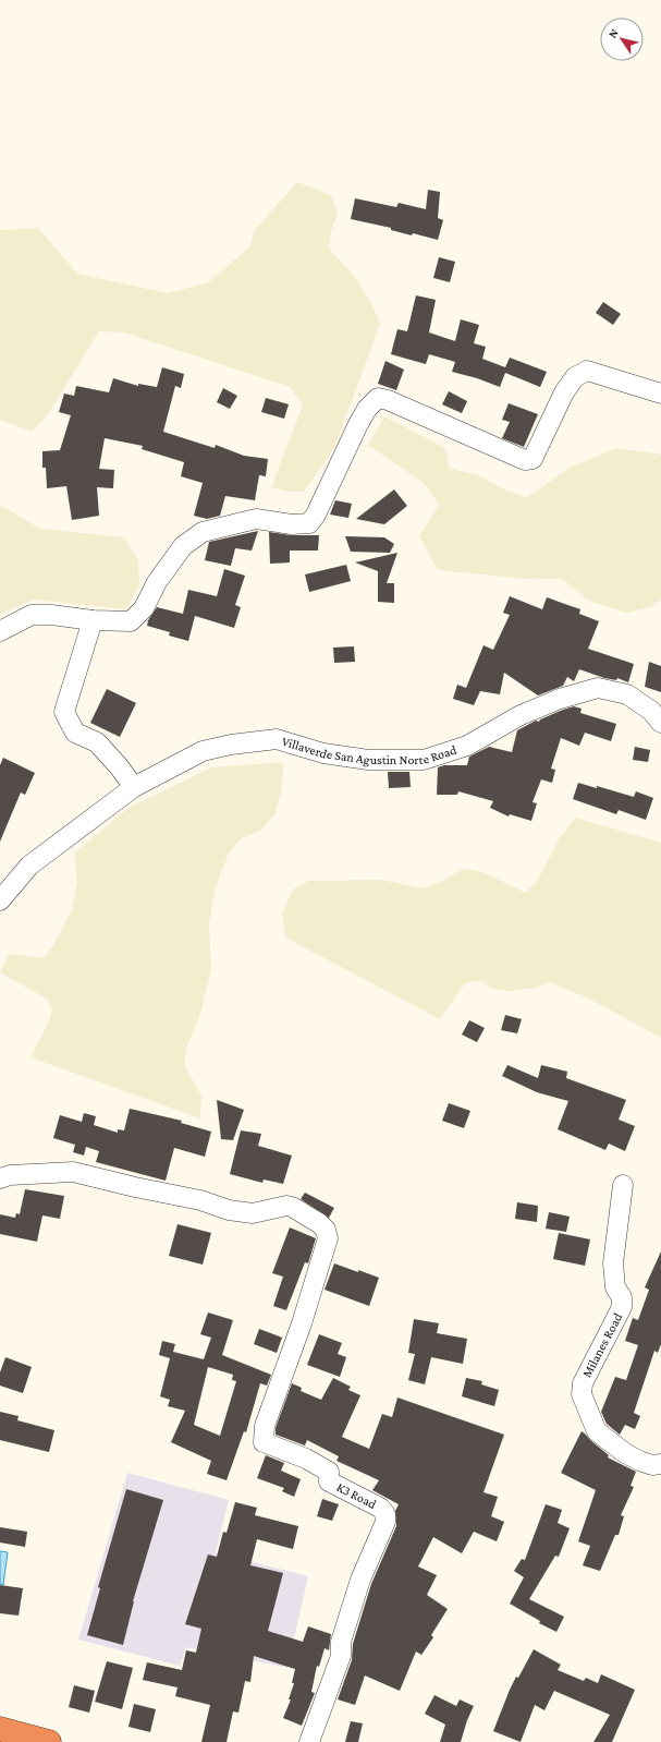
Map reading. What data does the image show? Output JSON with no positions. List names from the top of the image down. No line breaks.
{"streets":{"street":["Villaverde San Agustin Norte Road","Milanes Road","K3 Road"]},"north":"top left"}
